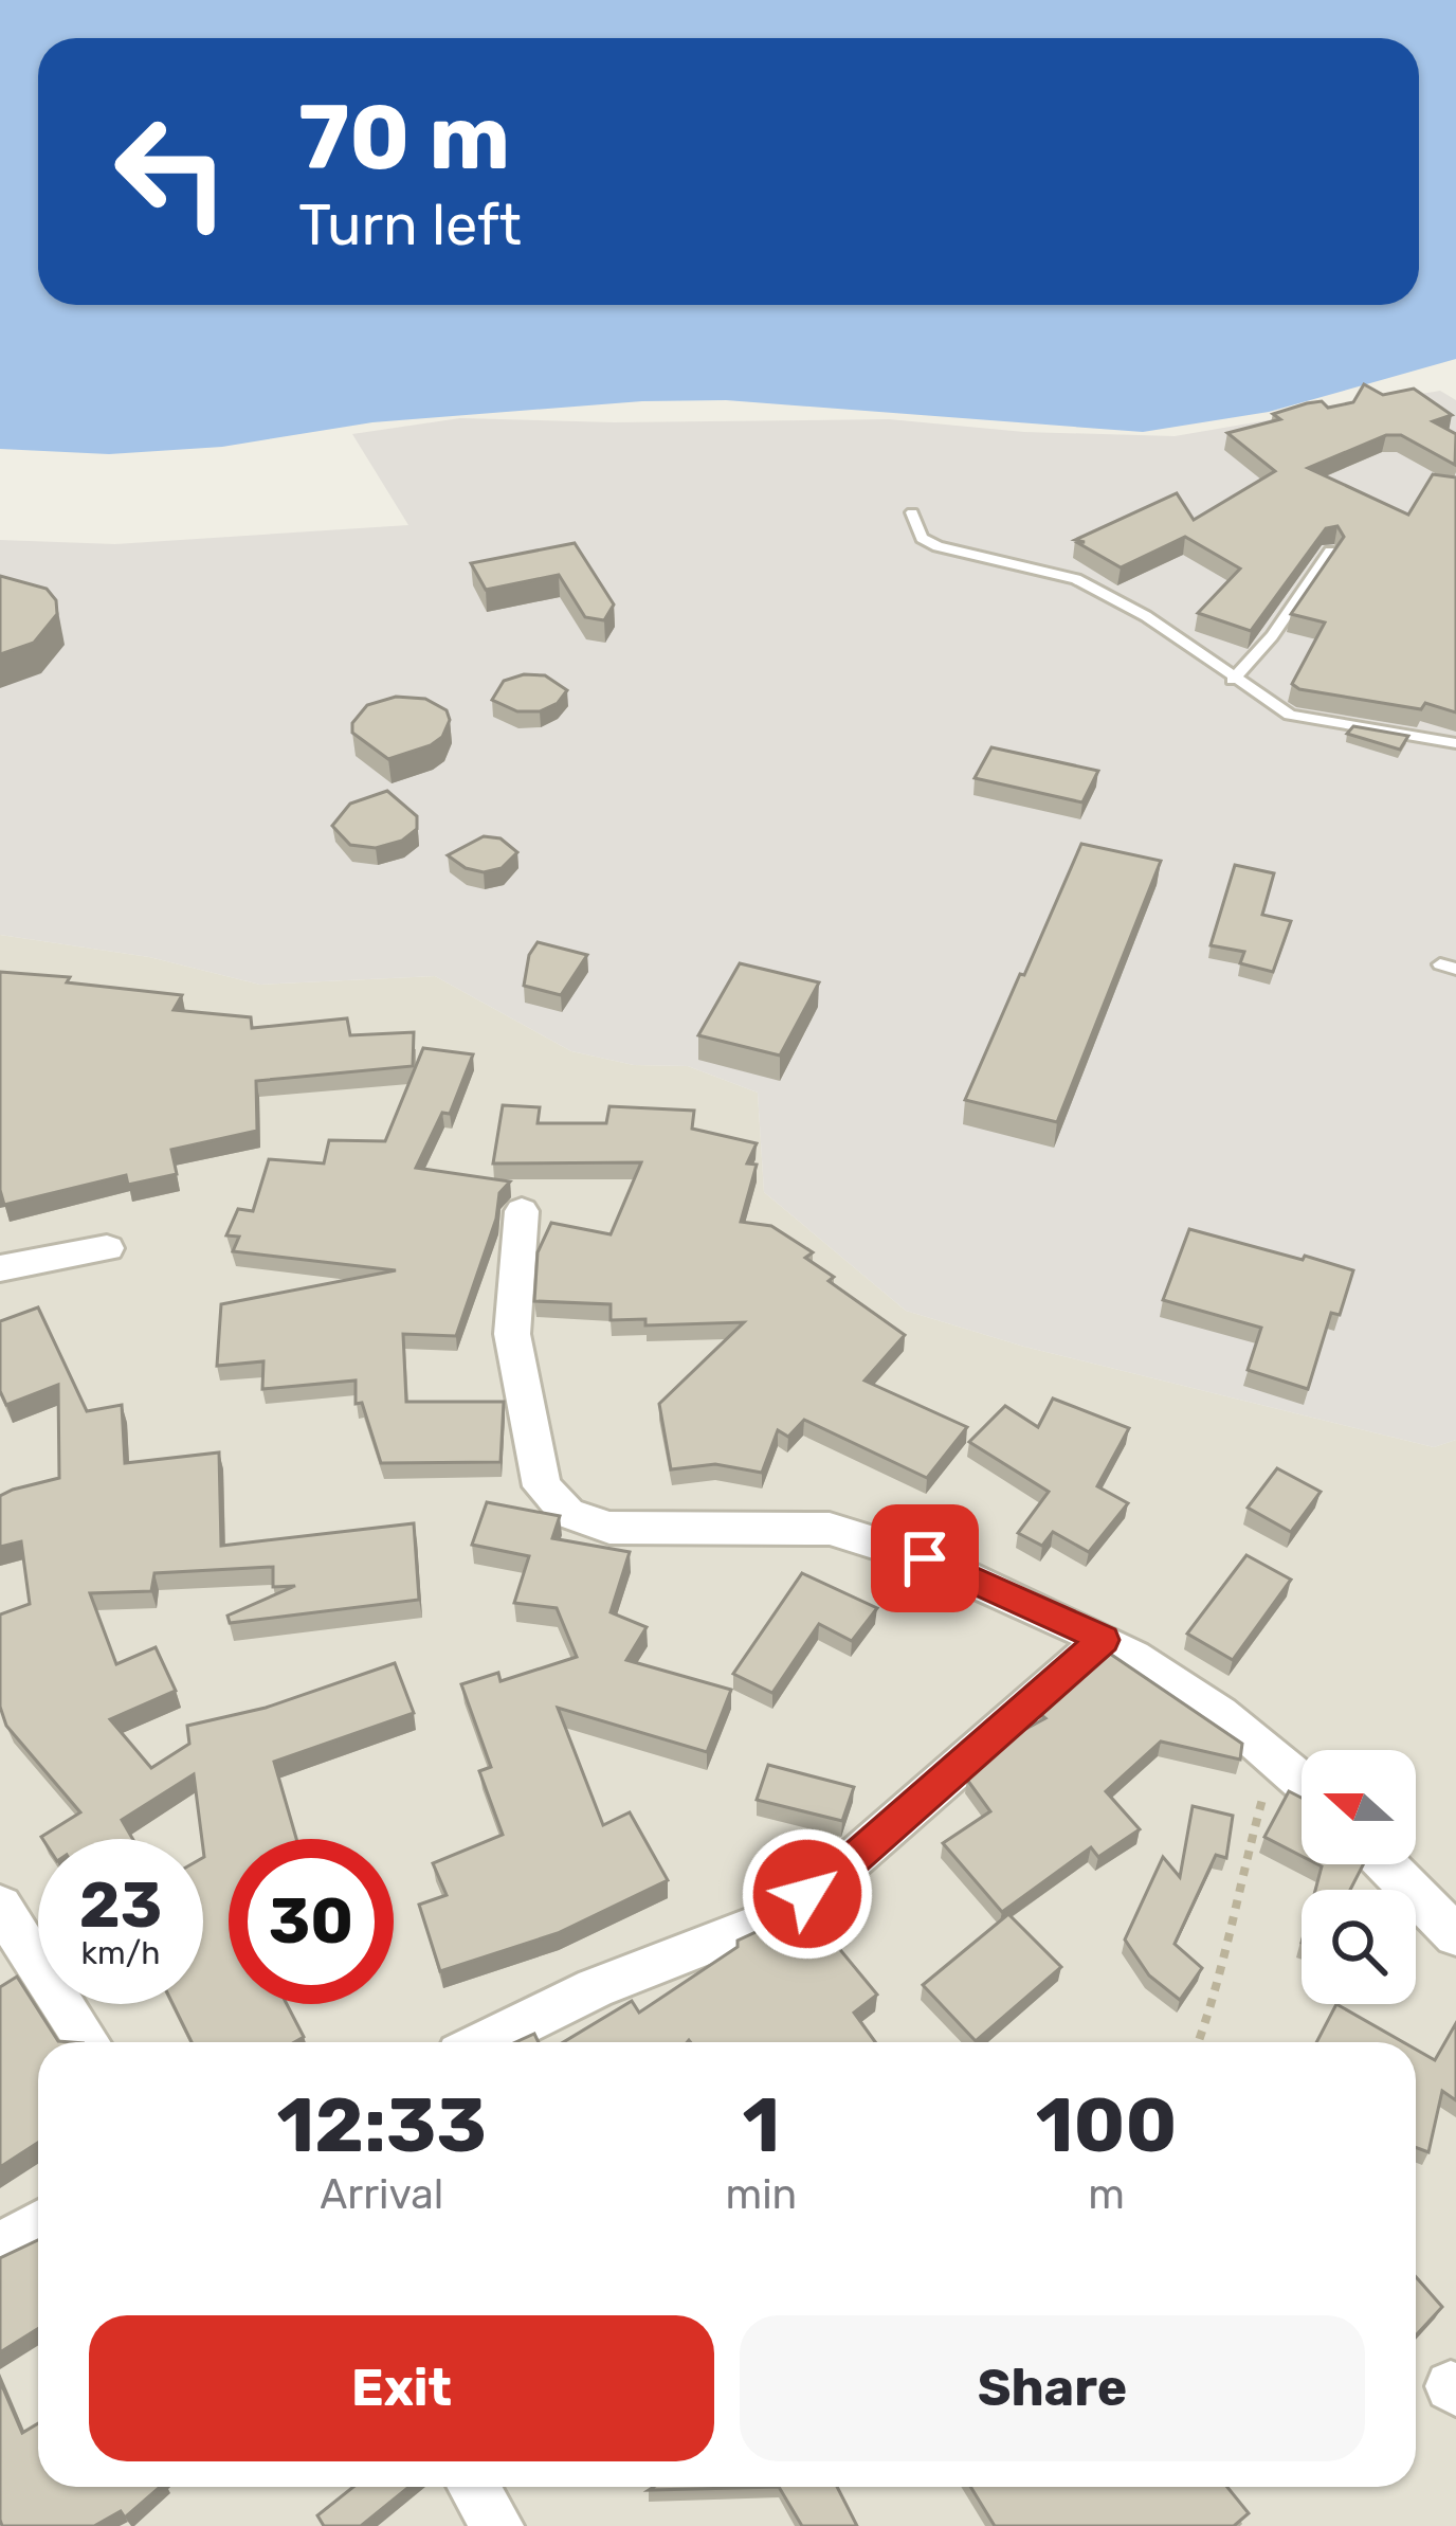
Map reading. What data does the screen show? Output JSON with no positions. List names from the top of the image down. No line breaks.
{"north":"left","page":{"turn":["70 m","Turn left"],"speed":"23 km/h","limit":"30","eta":["12:33","Arrival","1","min","100","m"],"buttons":["Exit","Share"]}}
